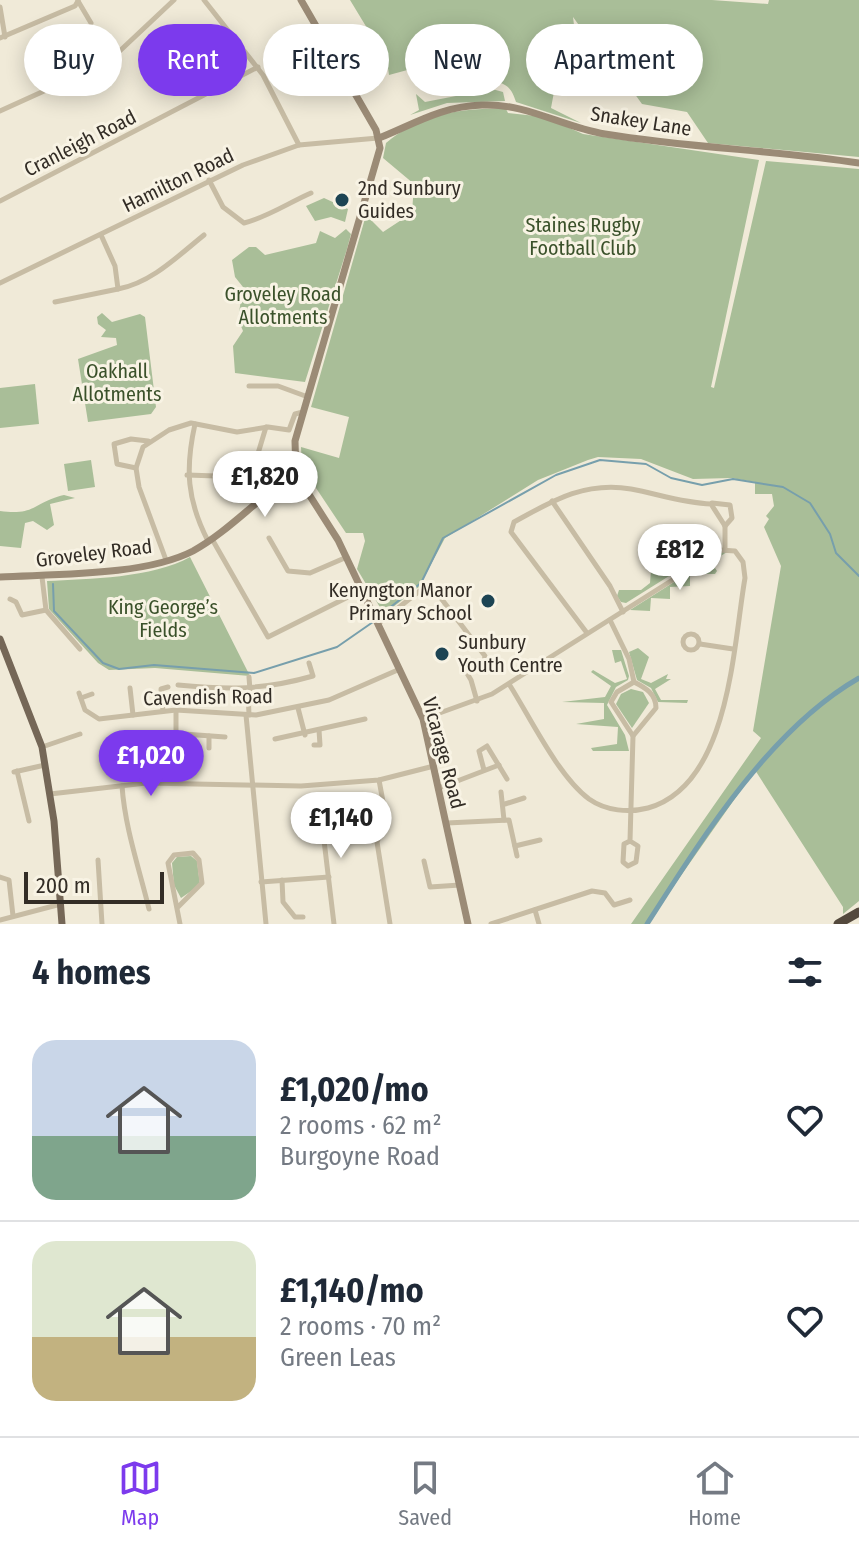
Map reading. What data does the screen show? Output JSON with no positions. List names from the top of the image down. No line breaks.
{"streets":{"street":["Snakey Lane","Cranleigh Road","Hamilton Road","Groveley Road","Cavendish Road","Vicarage Road"]},"crossings":[["Snakey Lane","Hamilton Road"],["Groveley Road","Vicarage Road"],["Cavendish Road","Vicarage Road"]],"parks":["Staines Rugby Football Club","Groveley Road Allotments","Oakhall Allotments","King George’s Fields"],"places":["2nd Sunbury Guides","Kenyngton Manor Primary School","Sunbury Youth Centre"],"scale_bar":"200 m","page":{"chip":["Buy","Rent","Filters","New","Apartment"],"price":["£1,820","£812","£1,020","£1,140"],"scale":"200 m","heading":"4 homes","list":[{"name":"£1,020/mo","note":"2 rooms · 62 m² · Burgoyne Road"},{"name":"£1,140/mo","note":"2 rooms · 70 m² · Green Leas"}],"tabs":["Map","Saved","Home"]}}
